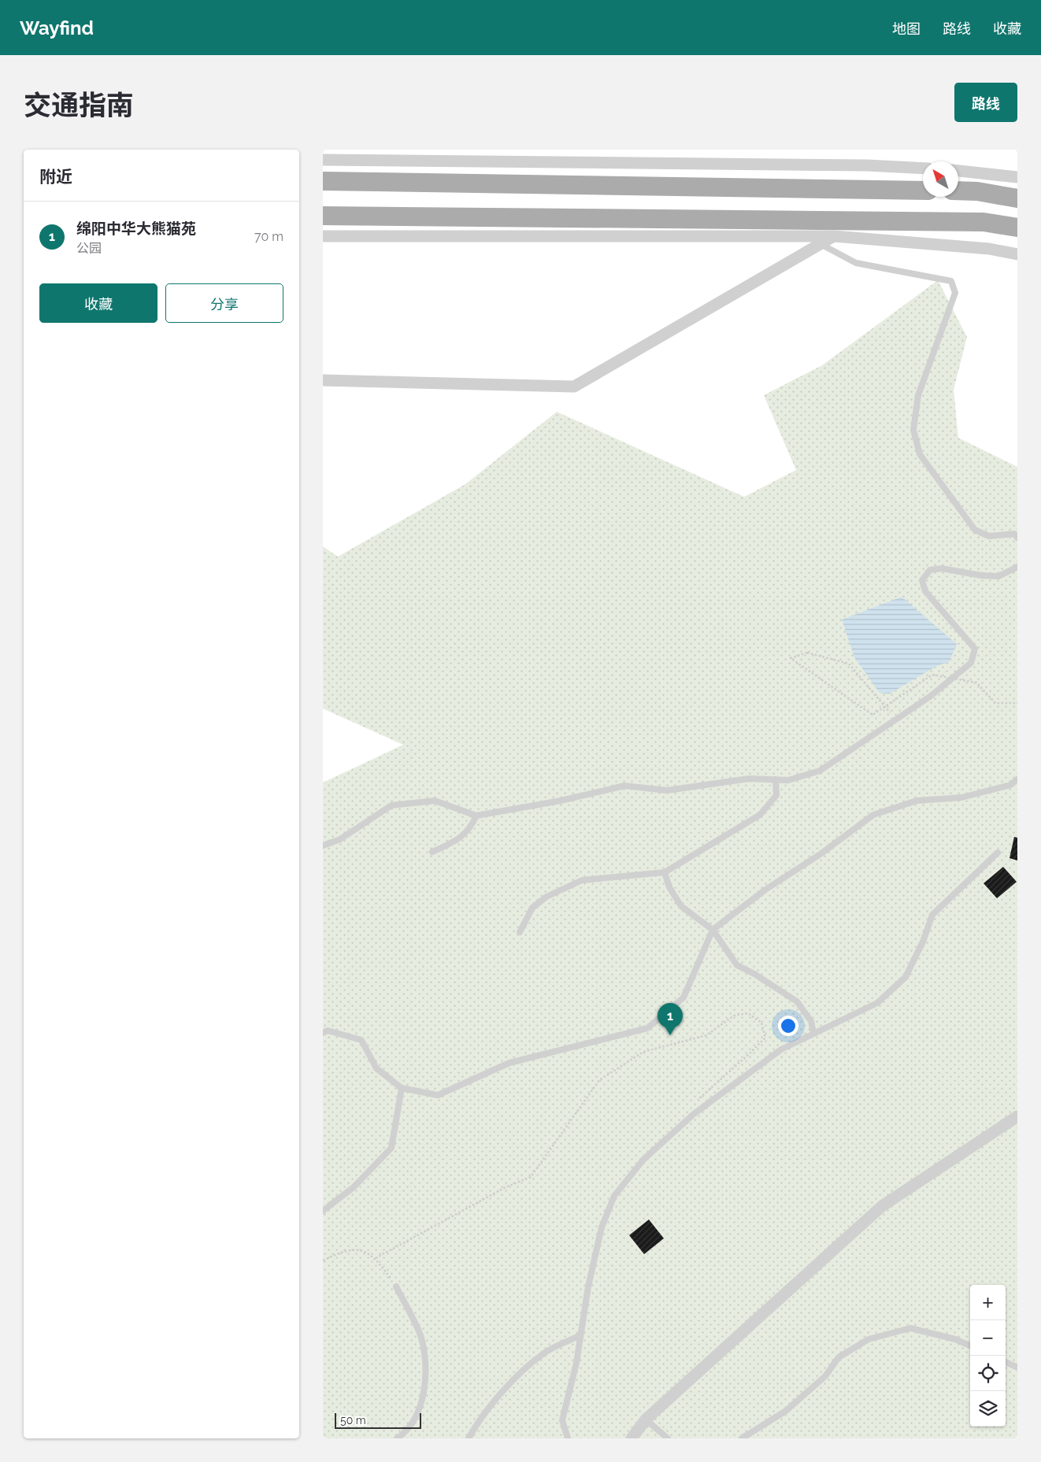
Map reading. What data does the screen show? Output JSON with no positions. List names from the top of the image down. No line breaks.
{"scale_bar":"50 m","north":"top left","page":{"header":"Wayfind","nav":["地图","路线","收藏"],"title":"交通指南","buttons":["路线",["收藏","分享"]],"heading":"附近","list":[{"mark":"1","name":"绵阳中华大熊猫苑","note":"公园","value":"70 m"}],"pins":"1","map_buttons":["+","−"],"scale":"50 m"}}
